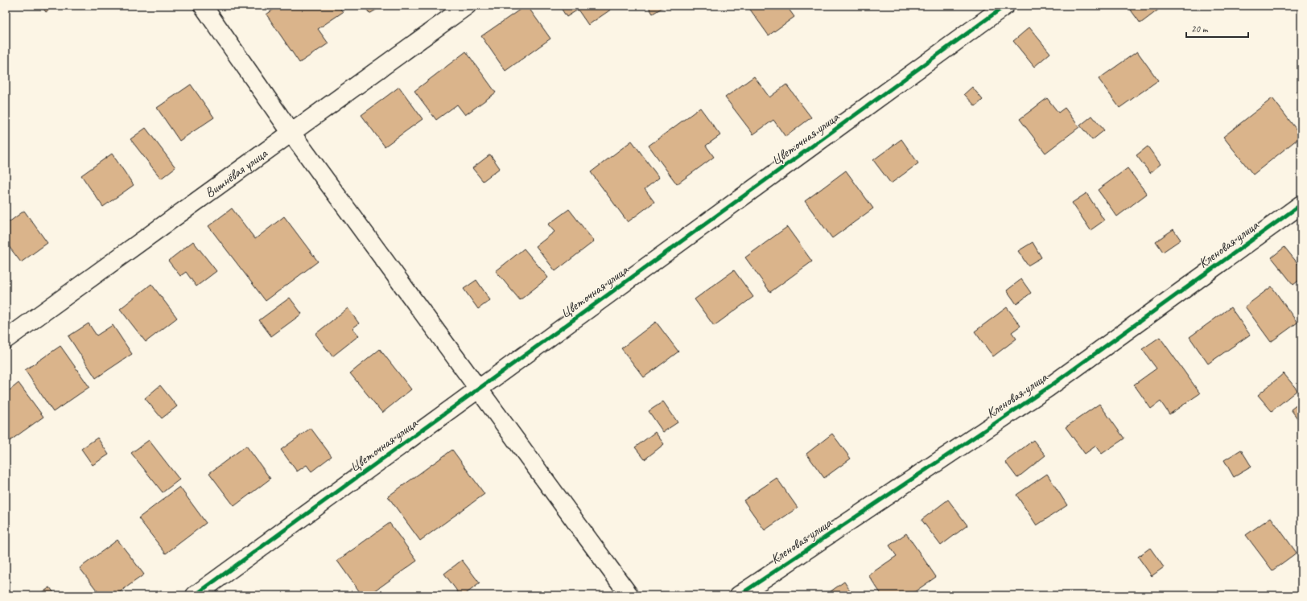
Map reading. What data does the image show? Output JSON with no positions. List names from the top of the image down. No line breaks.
{"streets":{"street":["Цветочная улица","Вишнёвая улица","Кленовая улица"]},"scale_bar":"20 m"}
